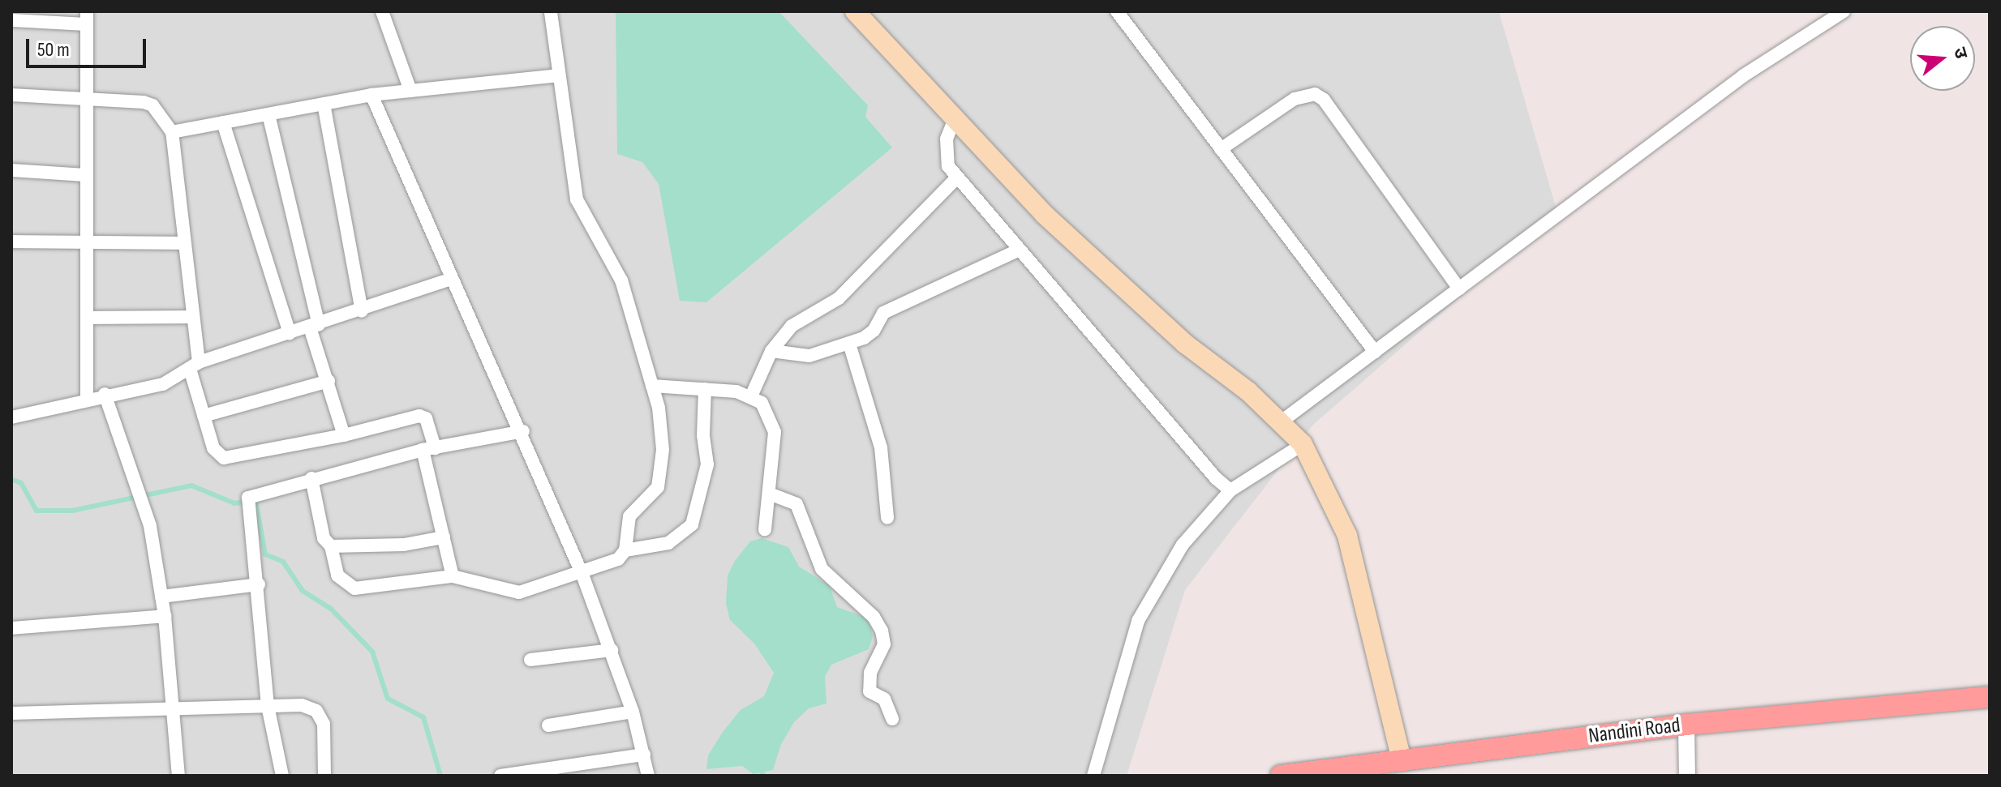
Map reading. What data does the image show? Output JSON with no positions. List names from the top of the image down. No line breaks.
{"streets":{"main road":["Nandini Road"]},"scale_bar":"50 m","north":"right"}
